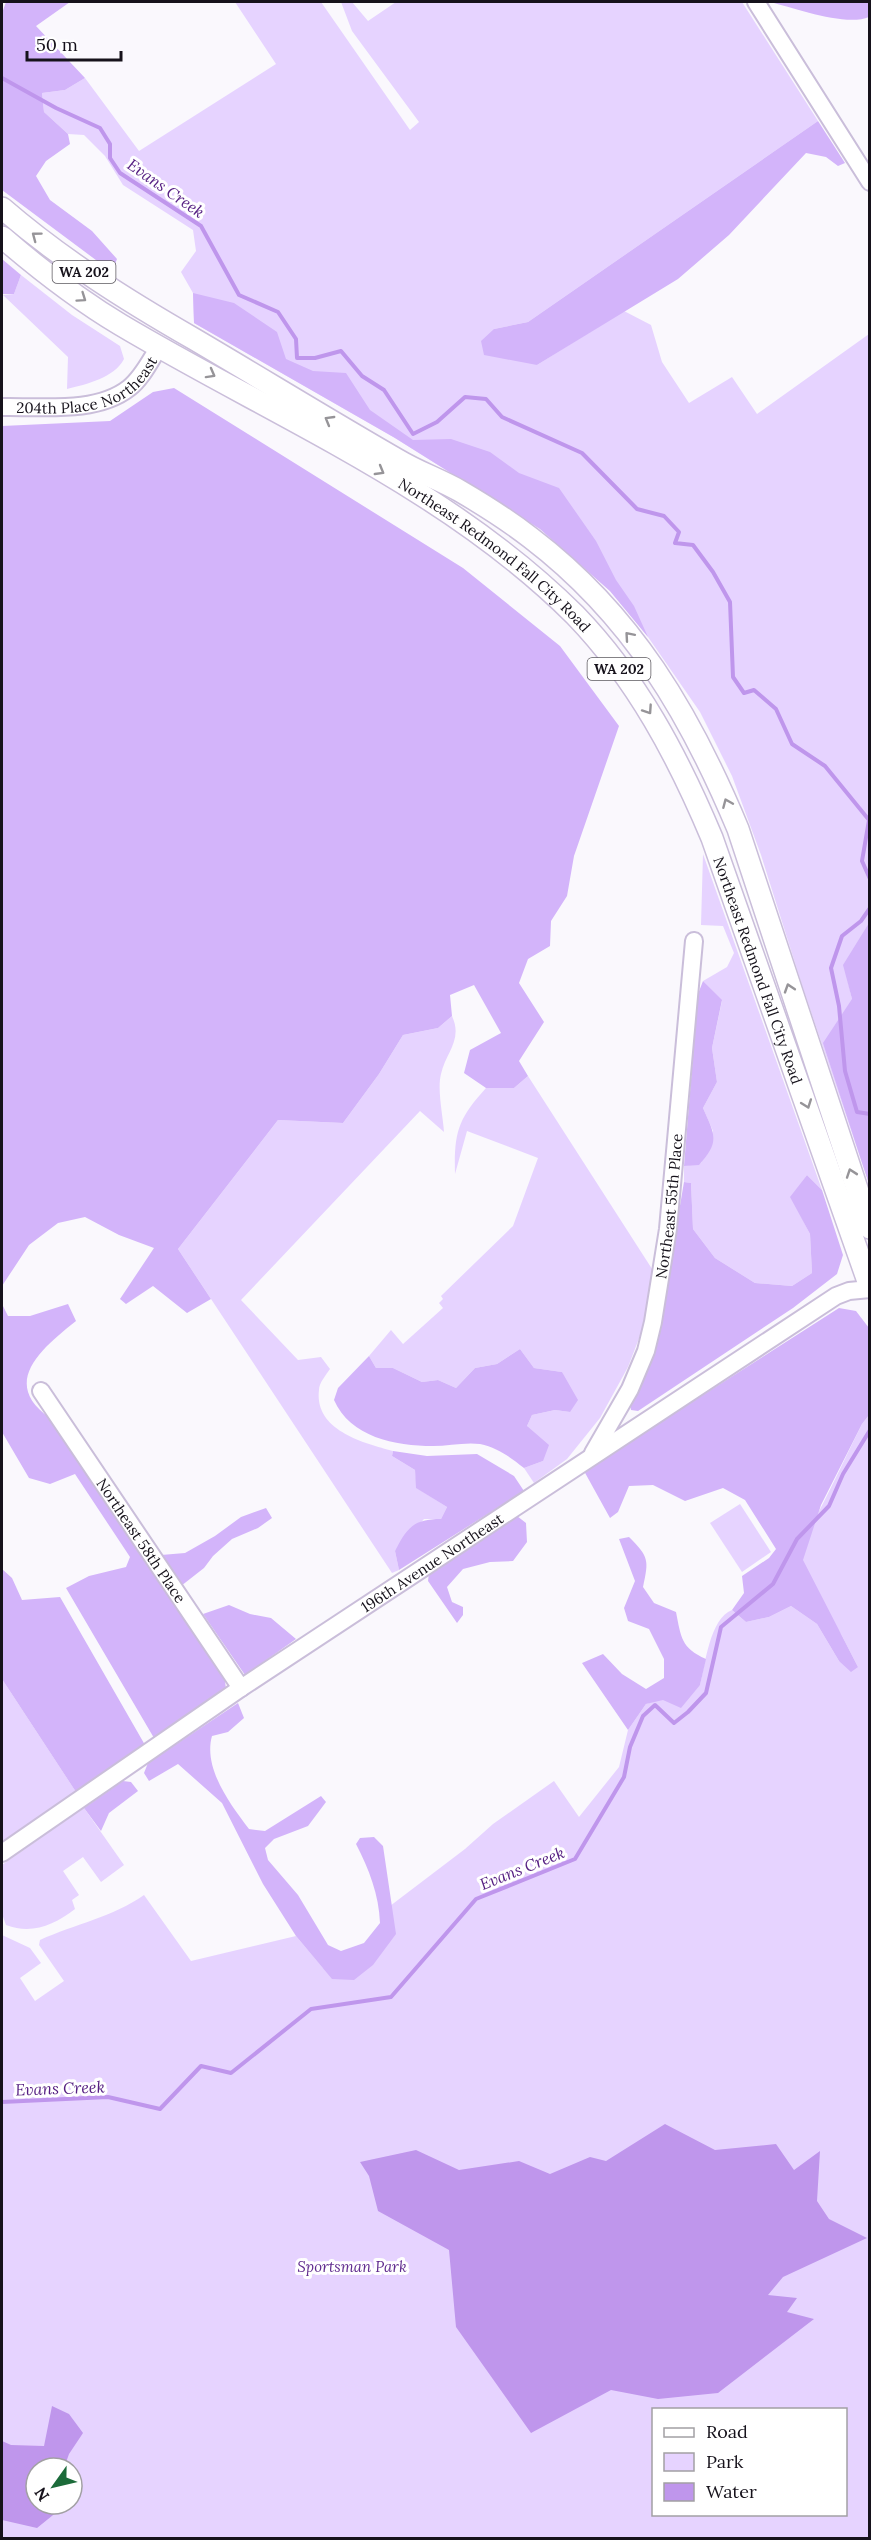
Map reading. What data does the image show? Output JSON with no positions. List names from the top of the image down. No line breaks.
{"streets":{"main road":["WA 202","Northeast Redmond Fall City Road"],"street":["204th Place Northeast","Northeast 55th Place","Northeast 58th Place","196th Avenue Northeast"]},"crossings":[["204th Place Northeast","Northeast Redmond Fall City Road"],["Northeast Redmond Fall City Road","196th Avenue Northeast"],["Northeast 55th Place","196th Avenue Northeast"],["Northeast 58th Place","196th Avenue Northeast"]],"water":["Evans Creek"],"parks":["Sportsman Park"],"legend":["Road","Park","Water"],"scale_bar":"50 m","north":"bottom left"}
